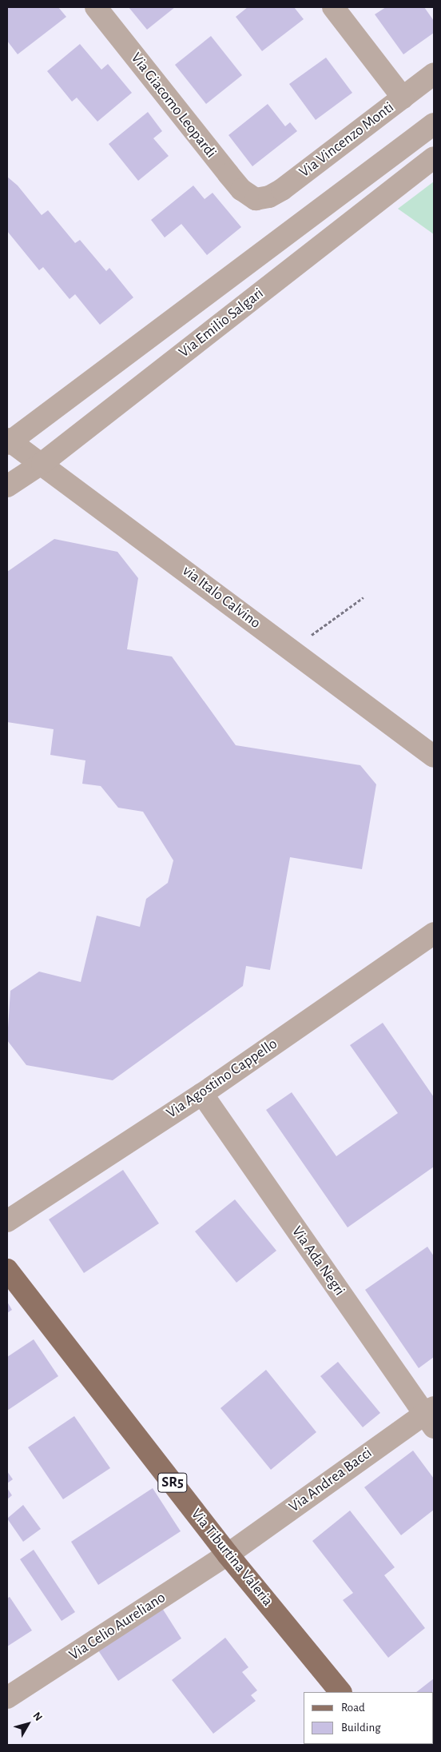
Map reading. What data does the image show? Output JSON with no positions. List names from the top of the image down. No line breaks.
{"streets":{"main road":["SR5","Via Tiburtina Valeria"],"street":["Via Giacomo Leopardi","Via Vincenzo Monti","Via Emilio Salgari","via Italo Calvino","Via Agostino Cappello","Via Ada Negri","Via Andrea Bacci","Via Celio Aureliano"]},"crossings":[["Via Giacomo Leopardi","Via Vincenzo Monti"],["Via Emilio Salgari","via Italo Calvino"],["Via Agostino Cappello","Via Ada Negri"],["Via Ada Negri","Via Andrea Bacci"],["Via Andrea Bacci","Via Tiburtina Valeria"],["Via Andrea Bacci","Via Celio Aureliano"],["Via Tiburtina Valeria","Via Celio Aureliano"]],"legend":["Road","Building"],"north":"top right"}
